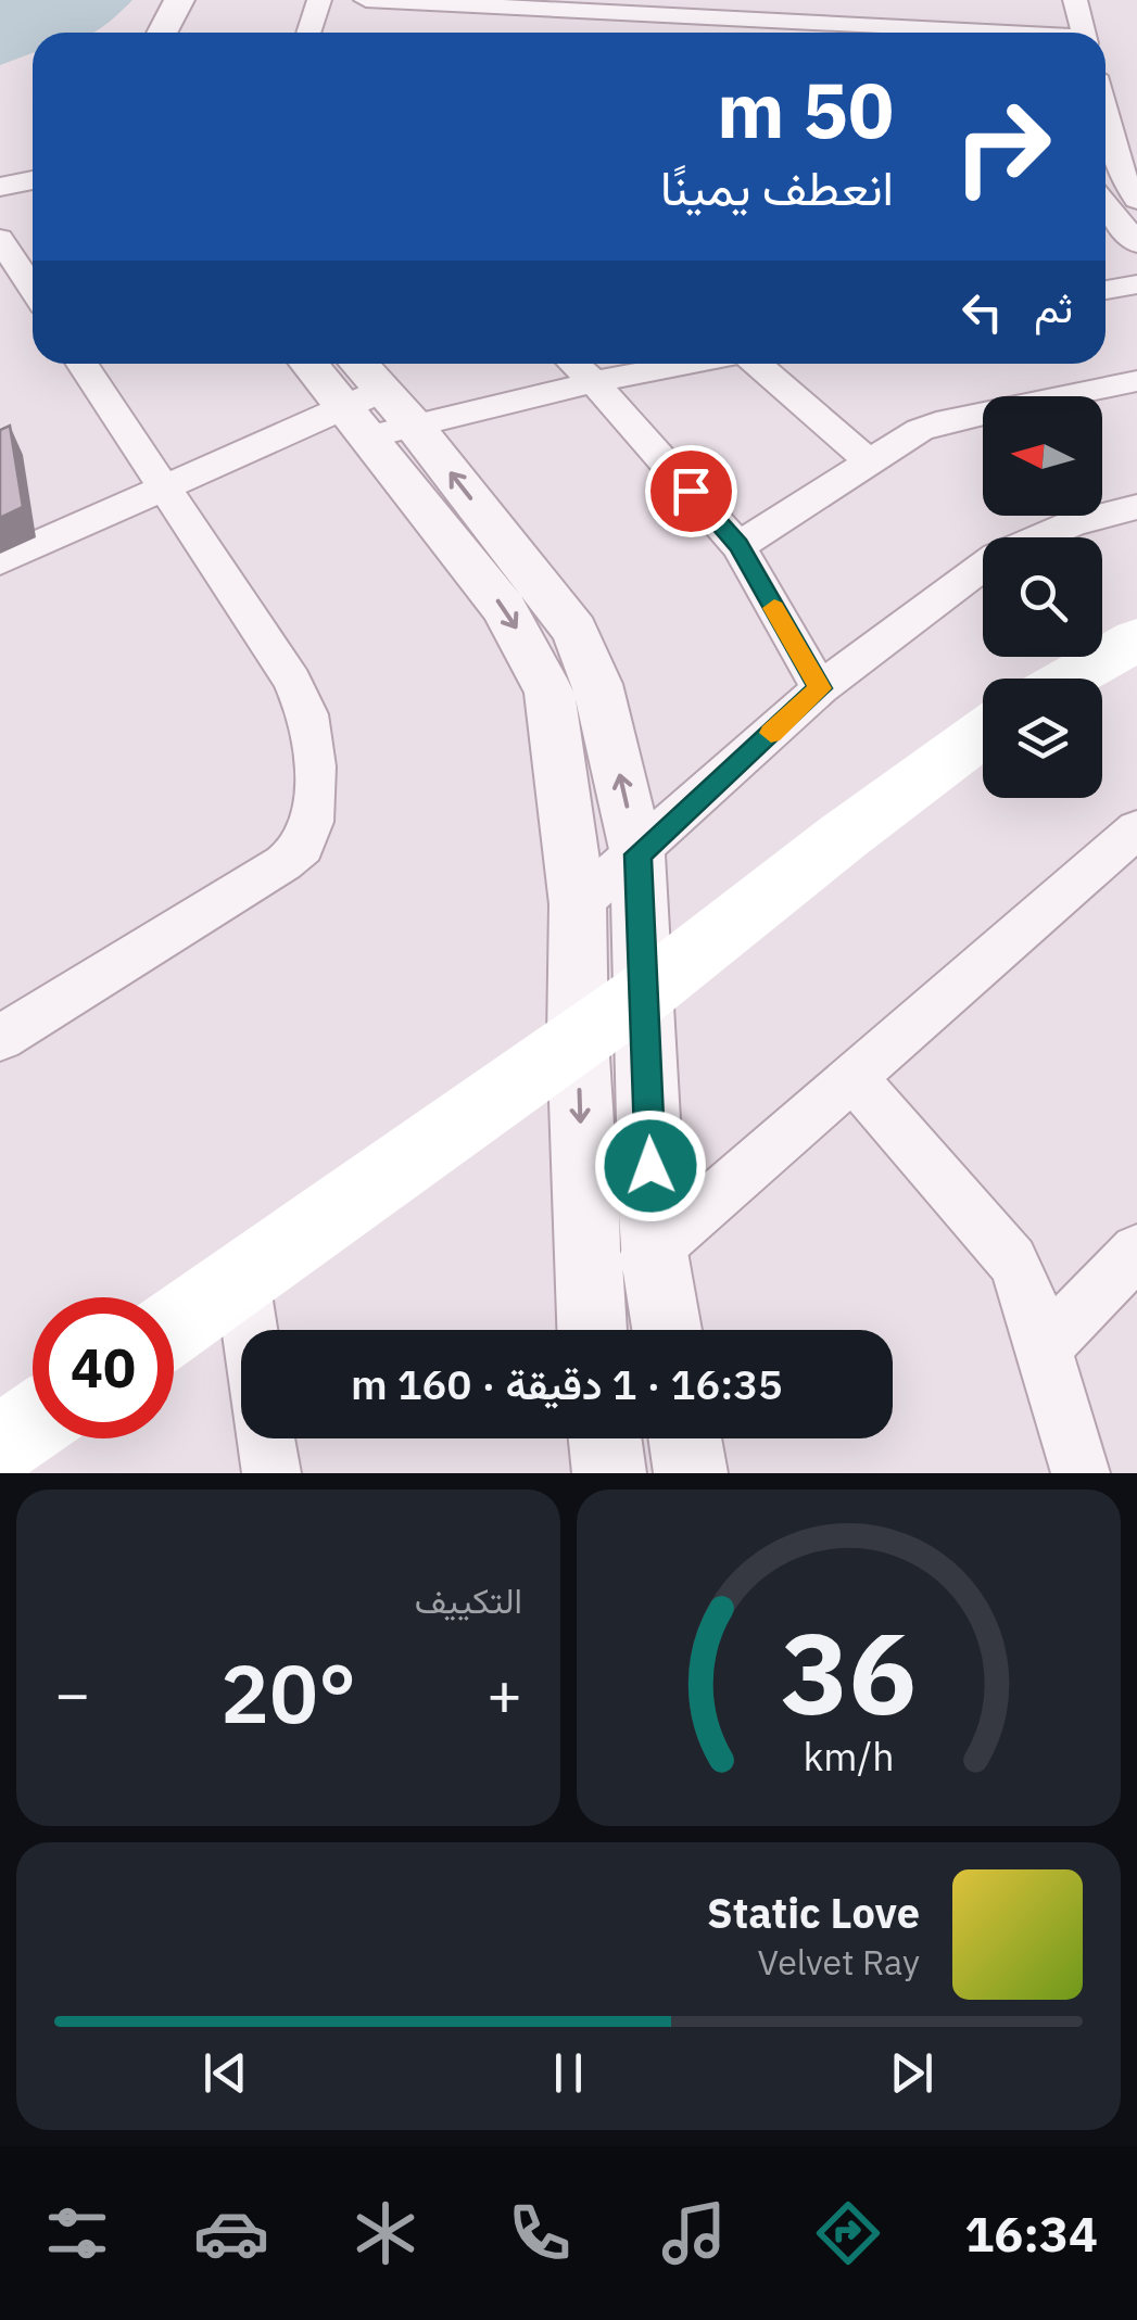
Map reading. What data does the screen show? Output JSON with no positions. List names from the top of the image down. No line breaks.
{"north":"left","page":{"turn":["50 m","انعطف يمينًا"],"then":"ثم","limit":"40","trip":"16:35 · 1 دقيقة · 160 m","tile":"التكييف","heat":["−","20°","+"],"song":["Static Love","Velvet Ray"],"tabs":"16:34","gauge":["36","km/h"]}}
